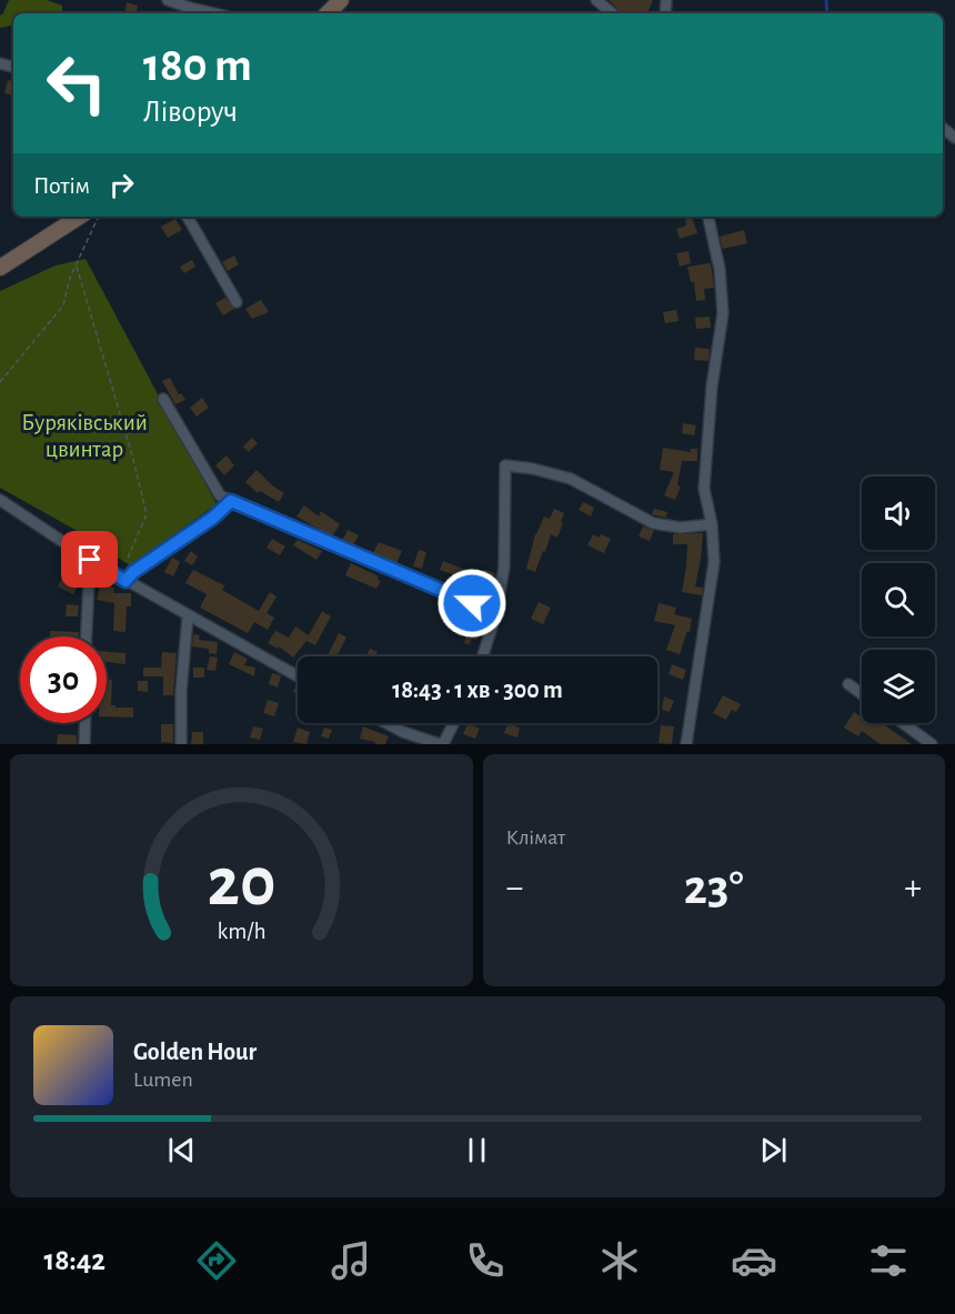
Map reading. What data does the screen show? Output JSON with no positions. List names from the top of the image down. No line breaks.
{"parks":["Буряківський цвинтар"],"page":{"turn":["180 m","Ліворуч"],"then":"Потім","limit":"30","trip":"18:43 · 1 хв · 300 m","tile":"Клімат","heat":["−","23°","+"],"song":["Golden Hour","Lumen"],"tabs":"18:42","gauge":["20","km/h"]}}
